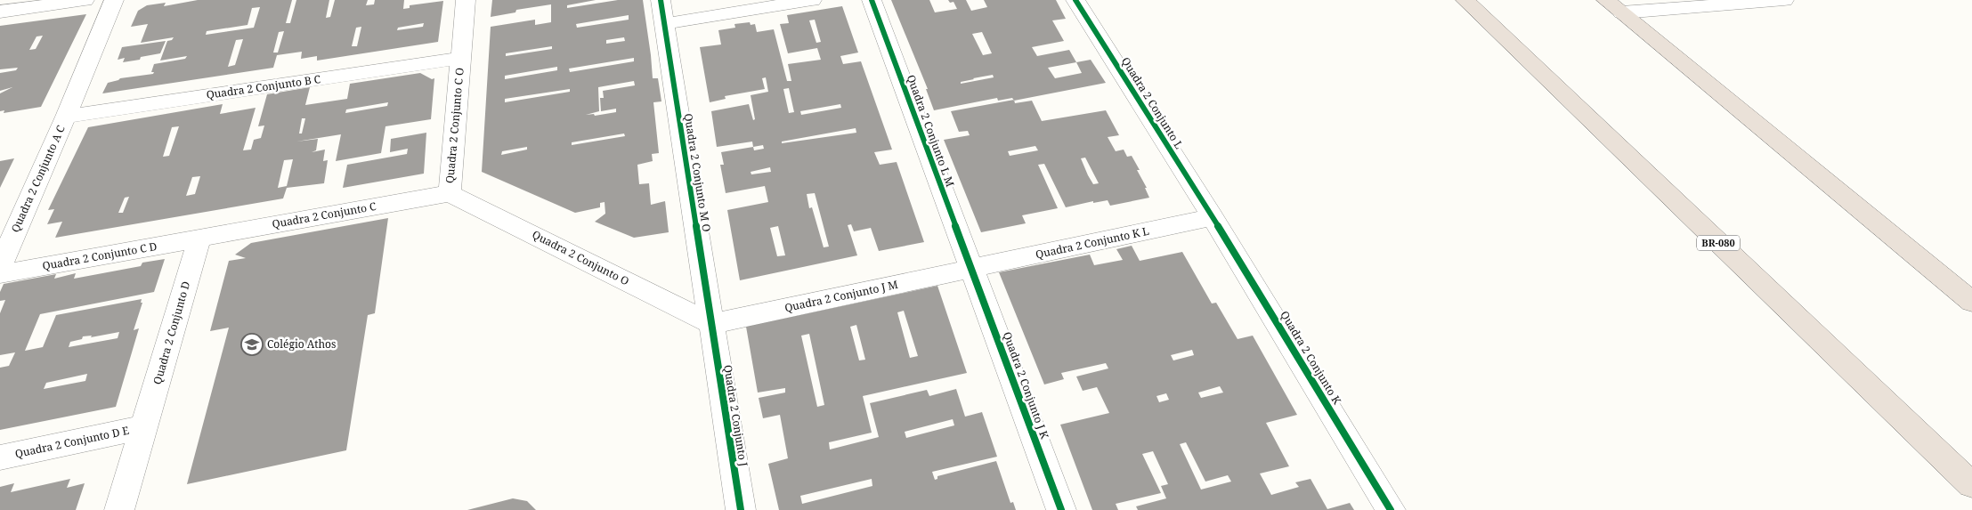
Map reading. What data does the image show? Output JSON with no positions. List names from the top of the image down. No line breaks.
{"streets":{"highway":["BR-080"],"street":["Quadra 2 Conjunto B C","Quadra 2 Conjunto L","Quadra 2 Conjunto C O","Quadra 2 Conjunto L M","Quadra 2 Conjunto M O","Quadra 2 Conjunto A C","Quadra 2 Conjunto C","Quadra 2 Conjunto K L","Quadra 2 Conjunto C D","Quadra 2 Conjunto O","Quadra 2 Conjunto J M","Quadra 2 Conjunto D","Quadra 2 Conjunto K","Quadra 2 Conjunto J K","Quadra 2 Conjunto J","Quadra 2 Conjunto D E"]},"crossings":[["Quadra 2 Conjunto B C","Quadra 2 Conjunto C O"],["Quadra 2 Conjunto B C","Quadra 2 Conjunto A C"],["Quadra 2 Conjunto L","Quadra 2 Conjunto K L"],["Quadra 2 Conjunto L","Quadra 2 Conjunto K"],["Quadra 2 Conjunto C O","Quadra 2 Conjunto C"],["Quadra 2 Conjunto C O","Quadra 2 Conjunto O"],["Quadra 2 Conjunto L M","Quadra 2 Conjunto K L"],["Quadra 2 Conjunto L M","Quadra 2 Conjunto J M"],["Quadra 2 Conjunto L M","Quadra 2 Conjunto J K"],["Quadra 2 Conjunto M O","Quadra 2 Conjunto O"],["Quadra 2 Conjunto M O","Quadra 2 Conjunto J M"],["Quadra 2 Conjunto M O","Quadra 2 Conjunto J"],["Quadra 2 Conjunto C","Quadra 2 Conjunto C D"],["Quadra 2 Conjunto C","Quadra 2 Conjunto O"],["Quadra 2 Conjunto C","Quadra 2 Conjunto D"],["Quadra 2 Conjunto K L","Quadra 2 Conjunto J M"],["Quadra 2 Conjunto K L","Quadra 2 Conjunto K"],["Quadra 2 Conjunto K L","Quadra 2 Conjunto J K"],["Quadra 2 Conjunto C D","Quadra 2 Conjunto D"],["Quadra 2 Conjunto O","Quadra 2 Conjunto J M"],["Quadra 2 Conjunto O","Quadra 2 Conjunto J"],["Quadra 2 Conjunto J M","Quadra 2 Conjunto J K"],["Quadra 2 Conjunto J M","Quadra 2 Conjunto J"],["Quadra 2 Conjunto D","Quadra 2 Conjunto D E"]],"places":{"school or university":["Colégio Athos"]}}
